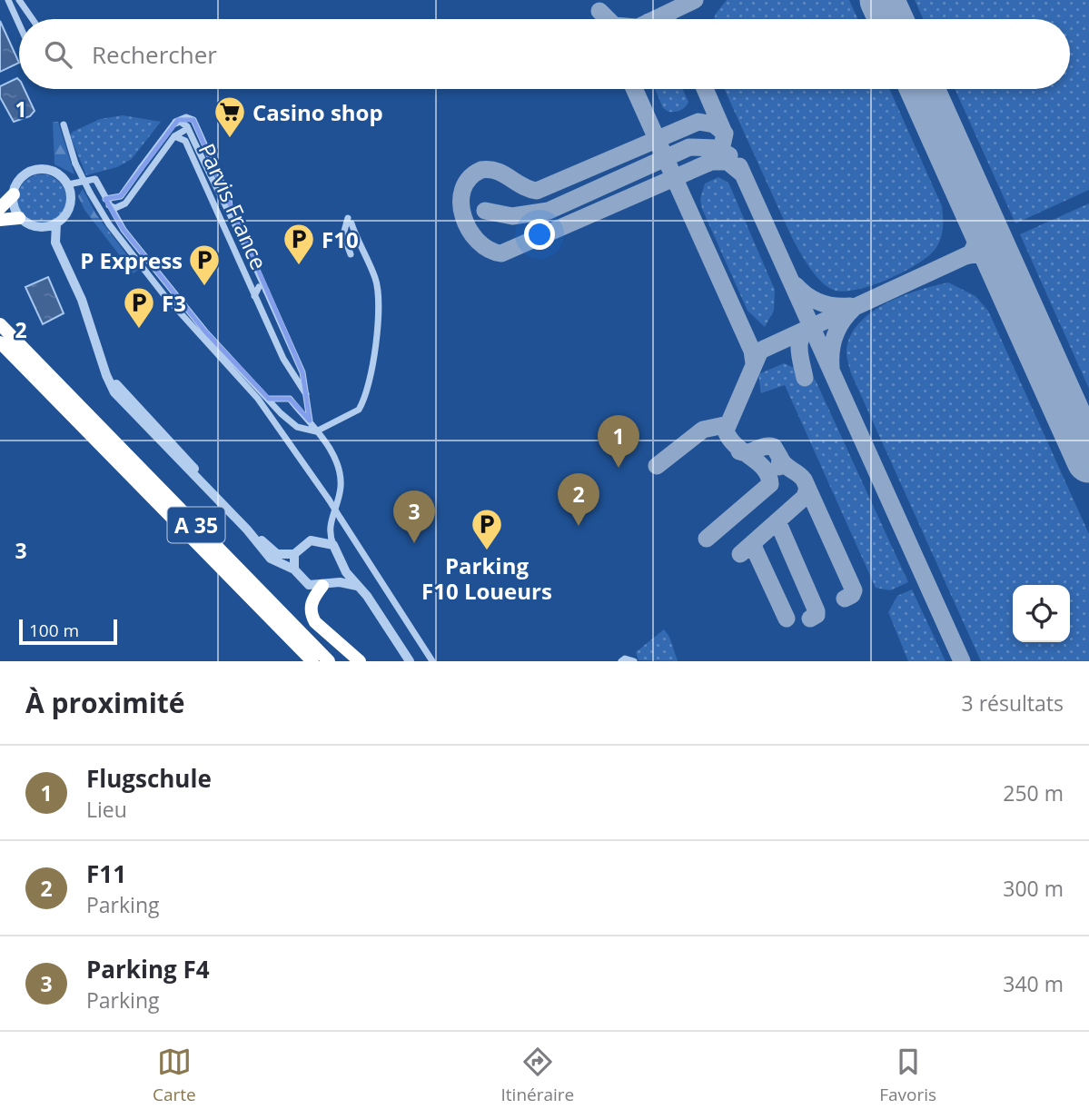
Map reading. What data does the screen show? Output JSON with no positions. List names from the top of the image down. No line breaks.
{"streets":{"highway":["A 35"],"street":["Parvis France"]},"places":{"supermarket":["Casino shop"],"parking":["F10","P Express","F3","Parking F10 Loueurs"]},"scale_bar":"100 m","page":{"search":"Rechercher","pins":["1","2","3"],"scale":"100 m","heading":["À proximité","3 résultats"],"list":[{"mark":"1","name":"Flugschule","note":"Lieu","value":"250 m"},{"mark":"2","name":"F11","note":"Parking","value":"300 m"},{"mark":"3","name":"Parking F4","note":"Parking","value":"340 m"}],"nav":["Carte","Itinéraire","Favoris"]},"grid":{"rows":["1","2","3"]}}
